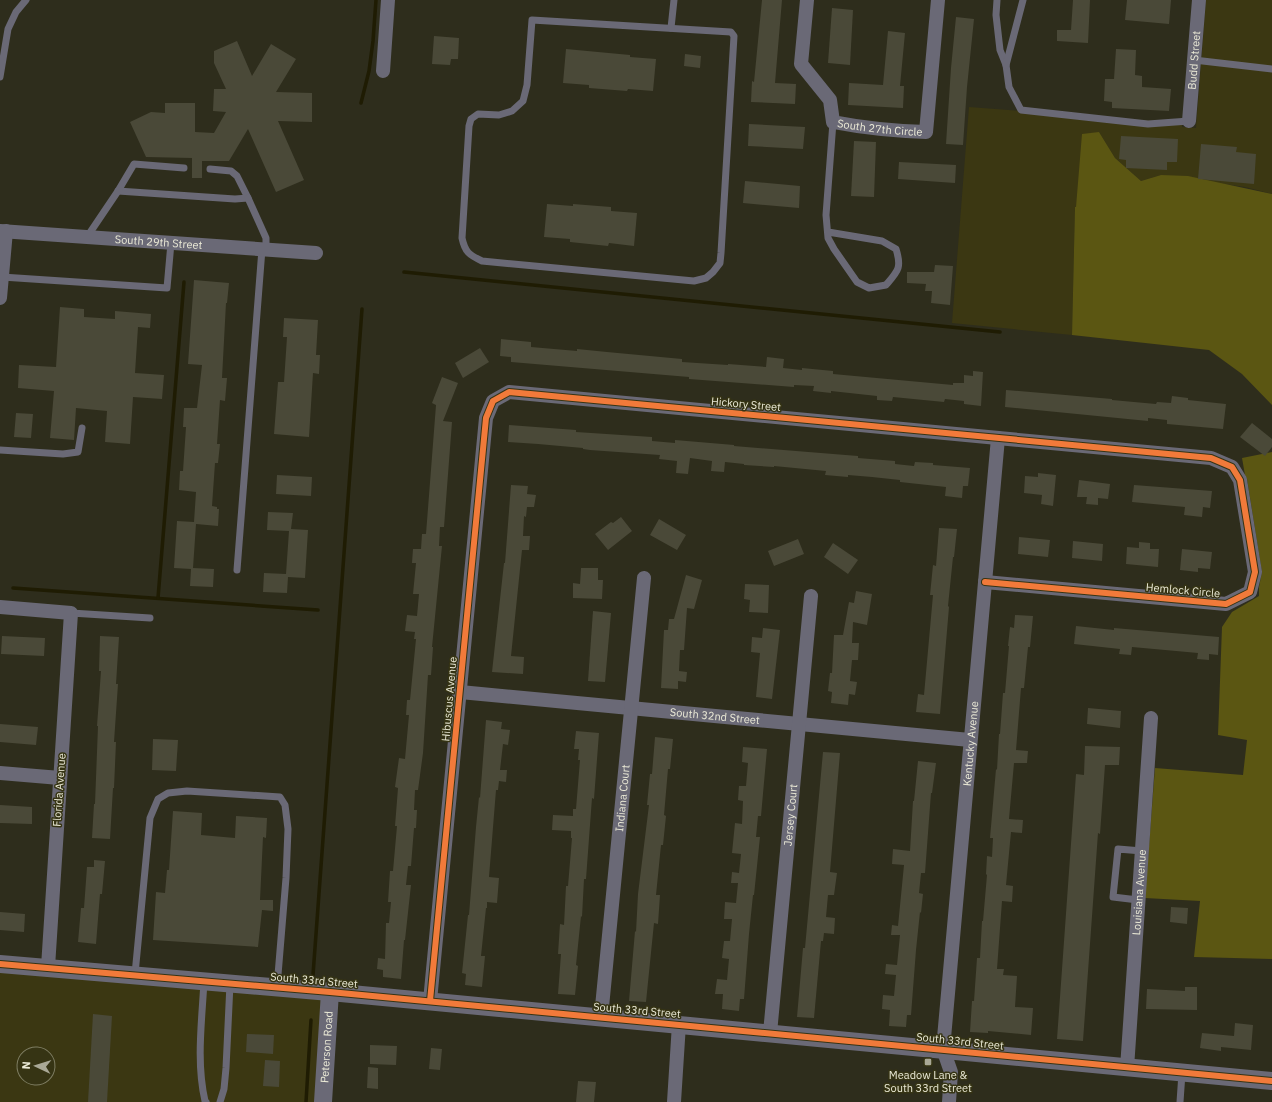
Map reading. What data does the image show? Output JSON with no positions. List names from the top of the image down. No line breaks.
{"streets":{"street":["Budd Street","South 27th Circle","South 29th Street","Hickory Street","Hemlock Circle","Hibuscus Avenue","South 32nd Street","Kentucky Avenue","Florida Avenue","Indiana Court","Jersey Court","Louisiana Avenue","South 33rd Street","Peterson Road"]},"crossings":[["Hickory Street","Hemlock Circle"],["Hickory Street","Hibuscus Avenue"],["Hickory Street","Kentucky Avenue"],["Hemlock Circle","Kentucky Avenue"],["Hibuscus Avenue","South 32nd Street"],["Hibuscus Avenue","South 33rd Street"],["South 32nd Street","Kentucky Avenue"],["South 32nd Street","Indiana Court"],["South 32nd Street","Jersey Court"],["Kentucky Avenue","South 33rd Street"],["Florida Avenue","South 33rd Street"],["Indiana Court","South 33rd Street"],["Jersey Court","South 33rd Street"],["Louisiana Avenue","South 33rd Street"],["South 33rd Street","Peterson Road"]],"places":{"transit":["Meadow Lane & South 33rd Street"]},"north":"left"}
